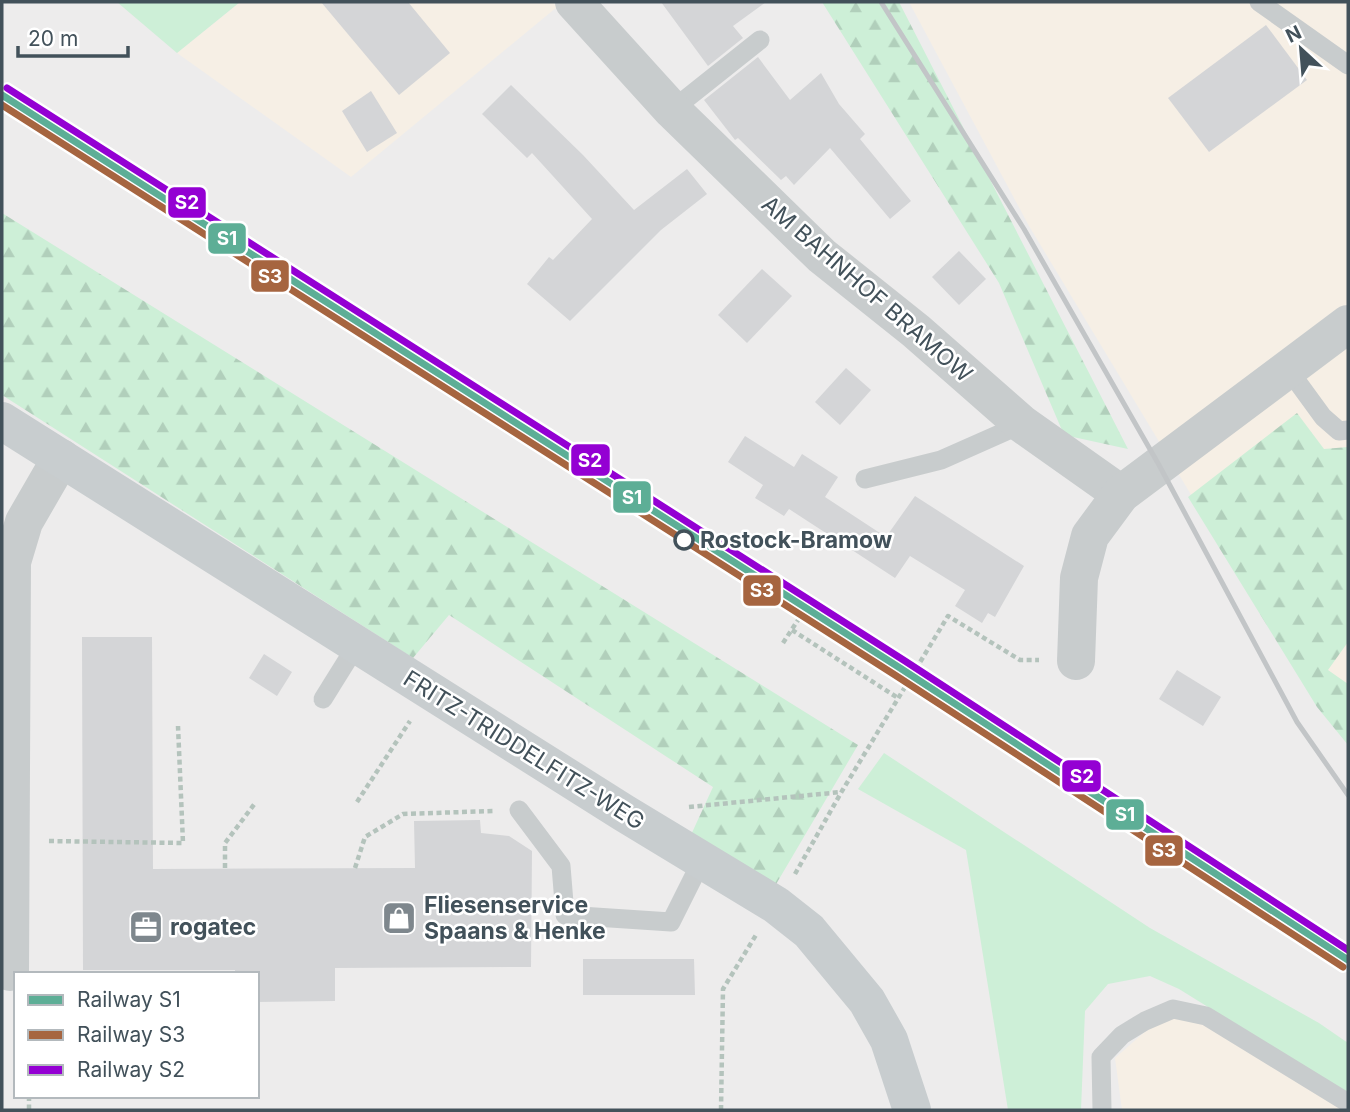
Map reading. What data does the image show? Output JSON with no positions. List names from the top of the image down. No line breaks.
{"streets":{"street":["AM BAHNHOF BRAMOW","FRITZ-TRIDDELFITZ-WEG"]},"places":{"other":["Rostock-Bramow"],"shop":["Fliesenservice Spaans & Henke"],"office":["rogatec"]},"lines":["rail line S2","rail line S1","rail line S3"],"legend":["Railway S1","Railway S3","Railway S2"],"scale_bar":"20 m","north":"top left"}
